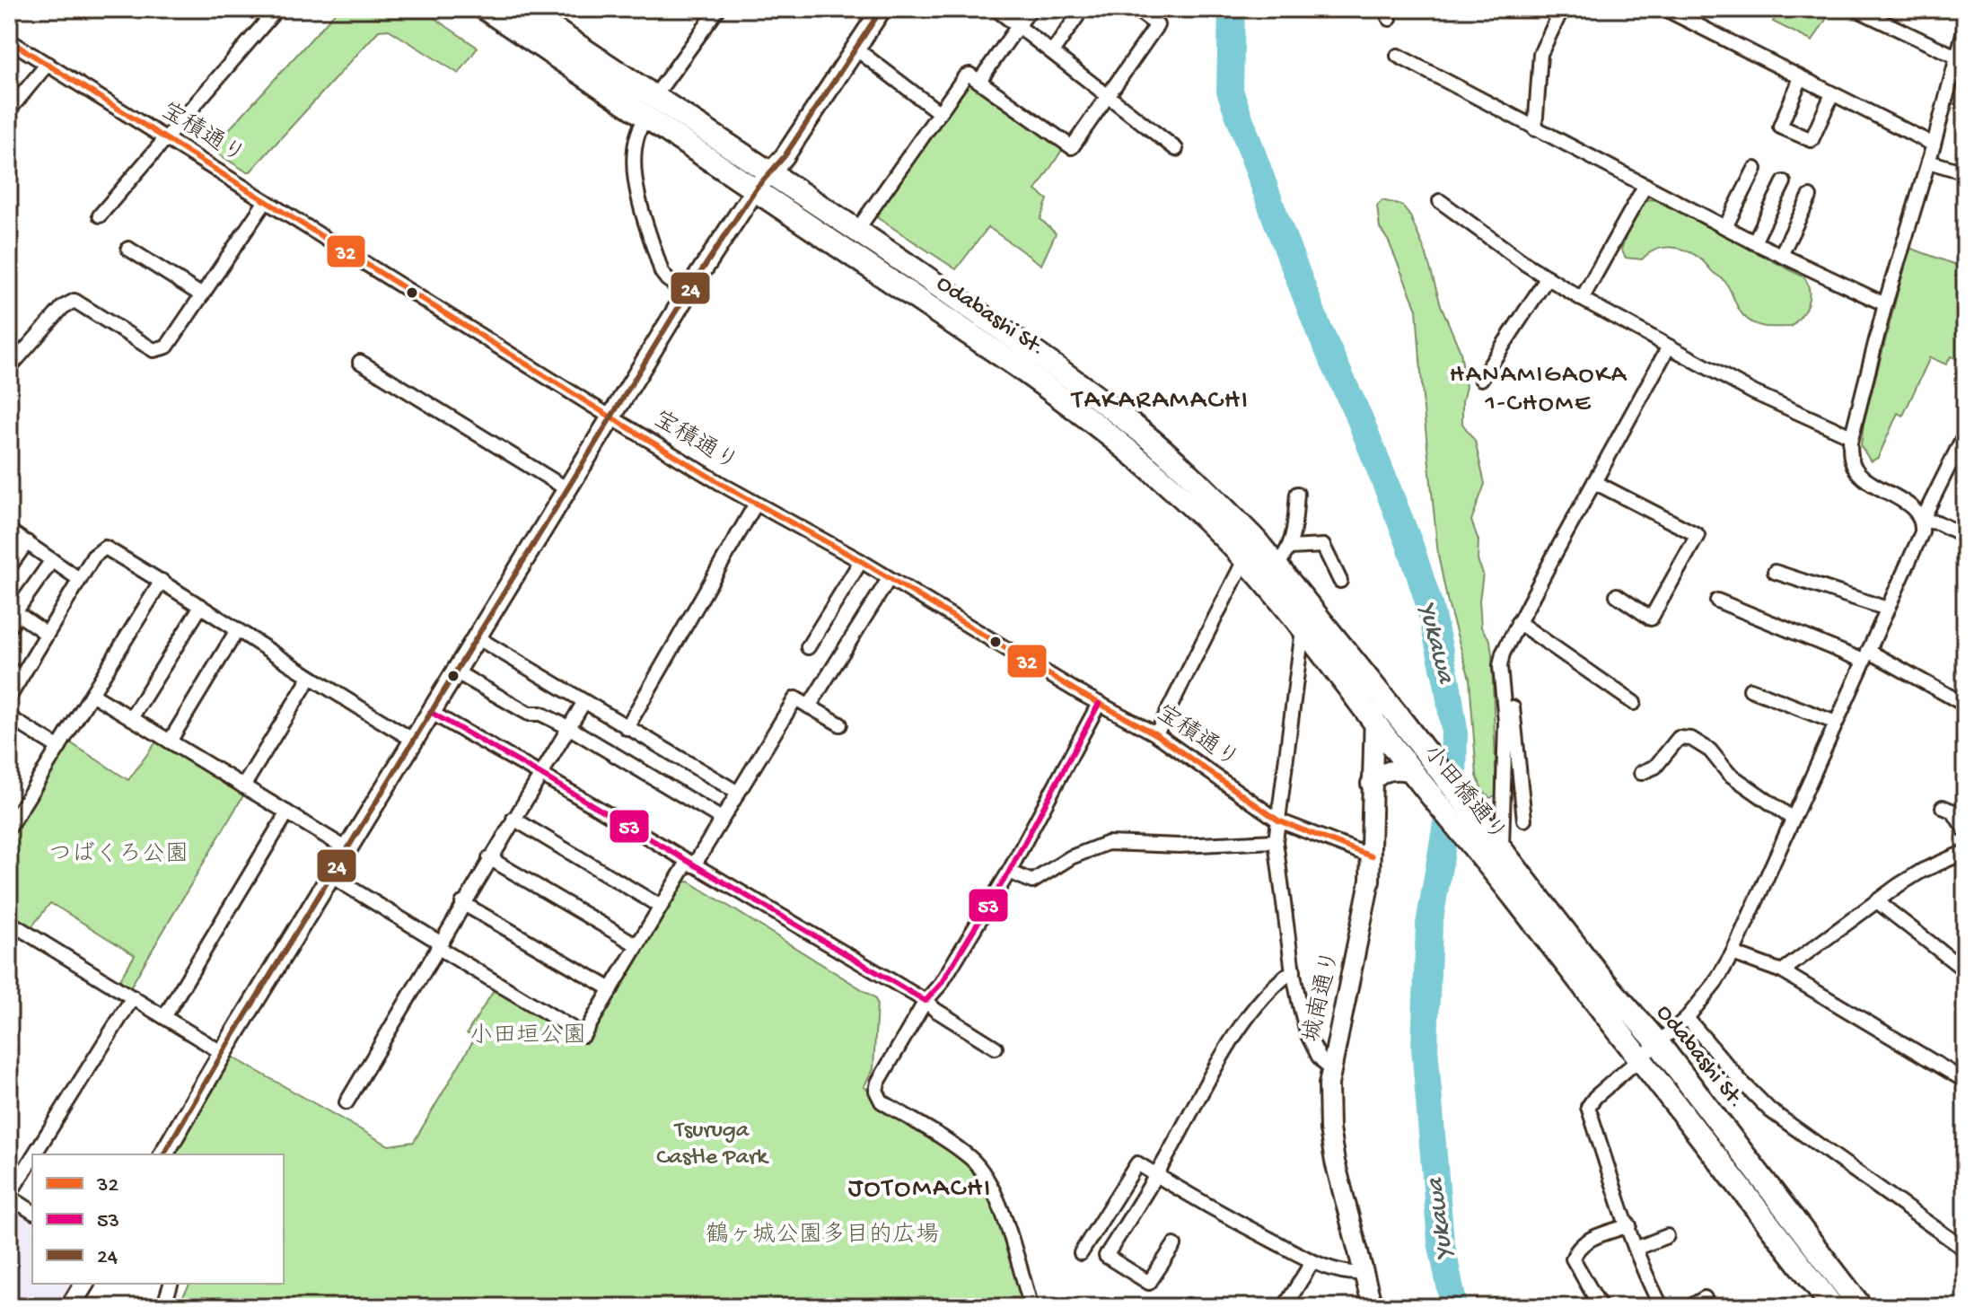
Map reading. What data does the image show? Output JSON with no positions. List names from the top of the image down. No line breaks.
{"streets":{"main road":["Odabashi St.","小田橋通り"],"street":["宝積通り","城南通り"]},"crossings":[["宝積通り","城南通り"],["Odabashi St.","小田橋通り"],["Odabashi St.","城南通り"]],"districts":["HANAMIGAOKA 1-CHOME","TAKARAMACHI","JOTOMACHI"],"water":["Yukawa"],"parks":["つばくろ公園","小田垣公園","Tsuruga Castle Park","鶴ヶ城公園多目的広場"],"lines":["transit line 24","transit line 32","transit line 53"],"legend":["32","53","24"]}
